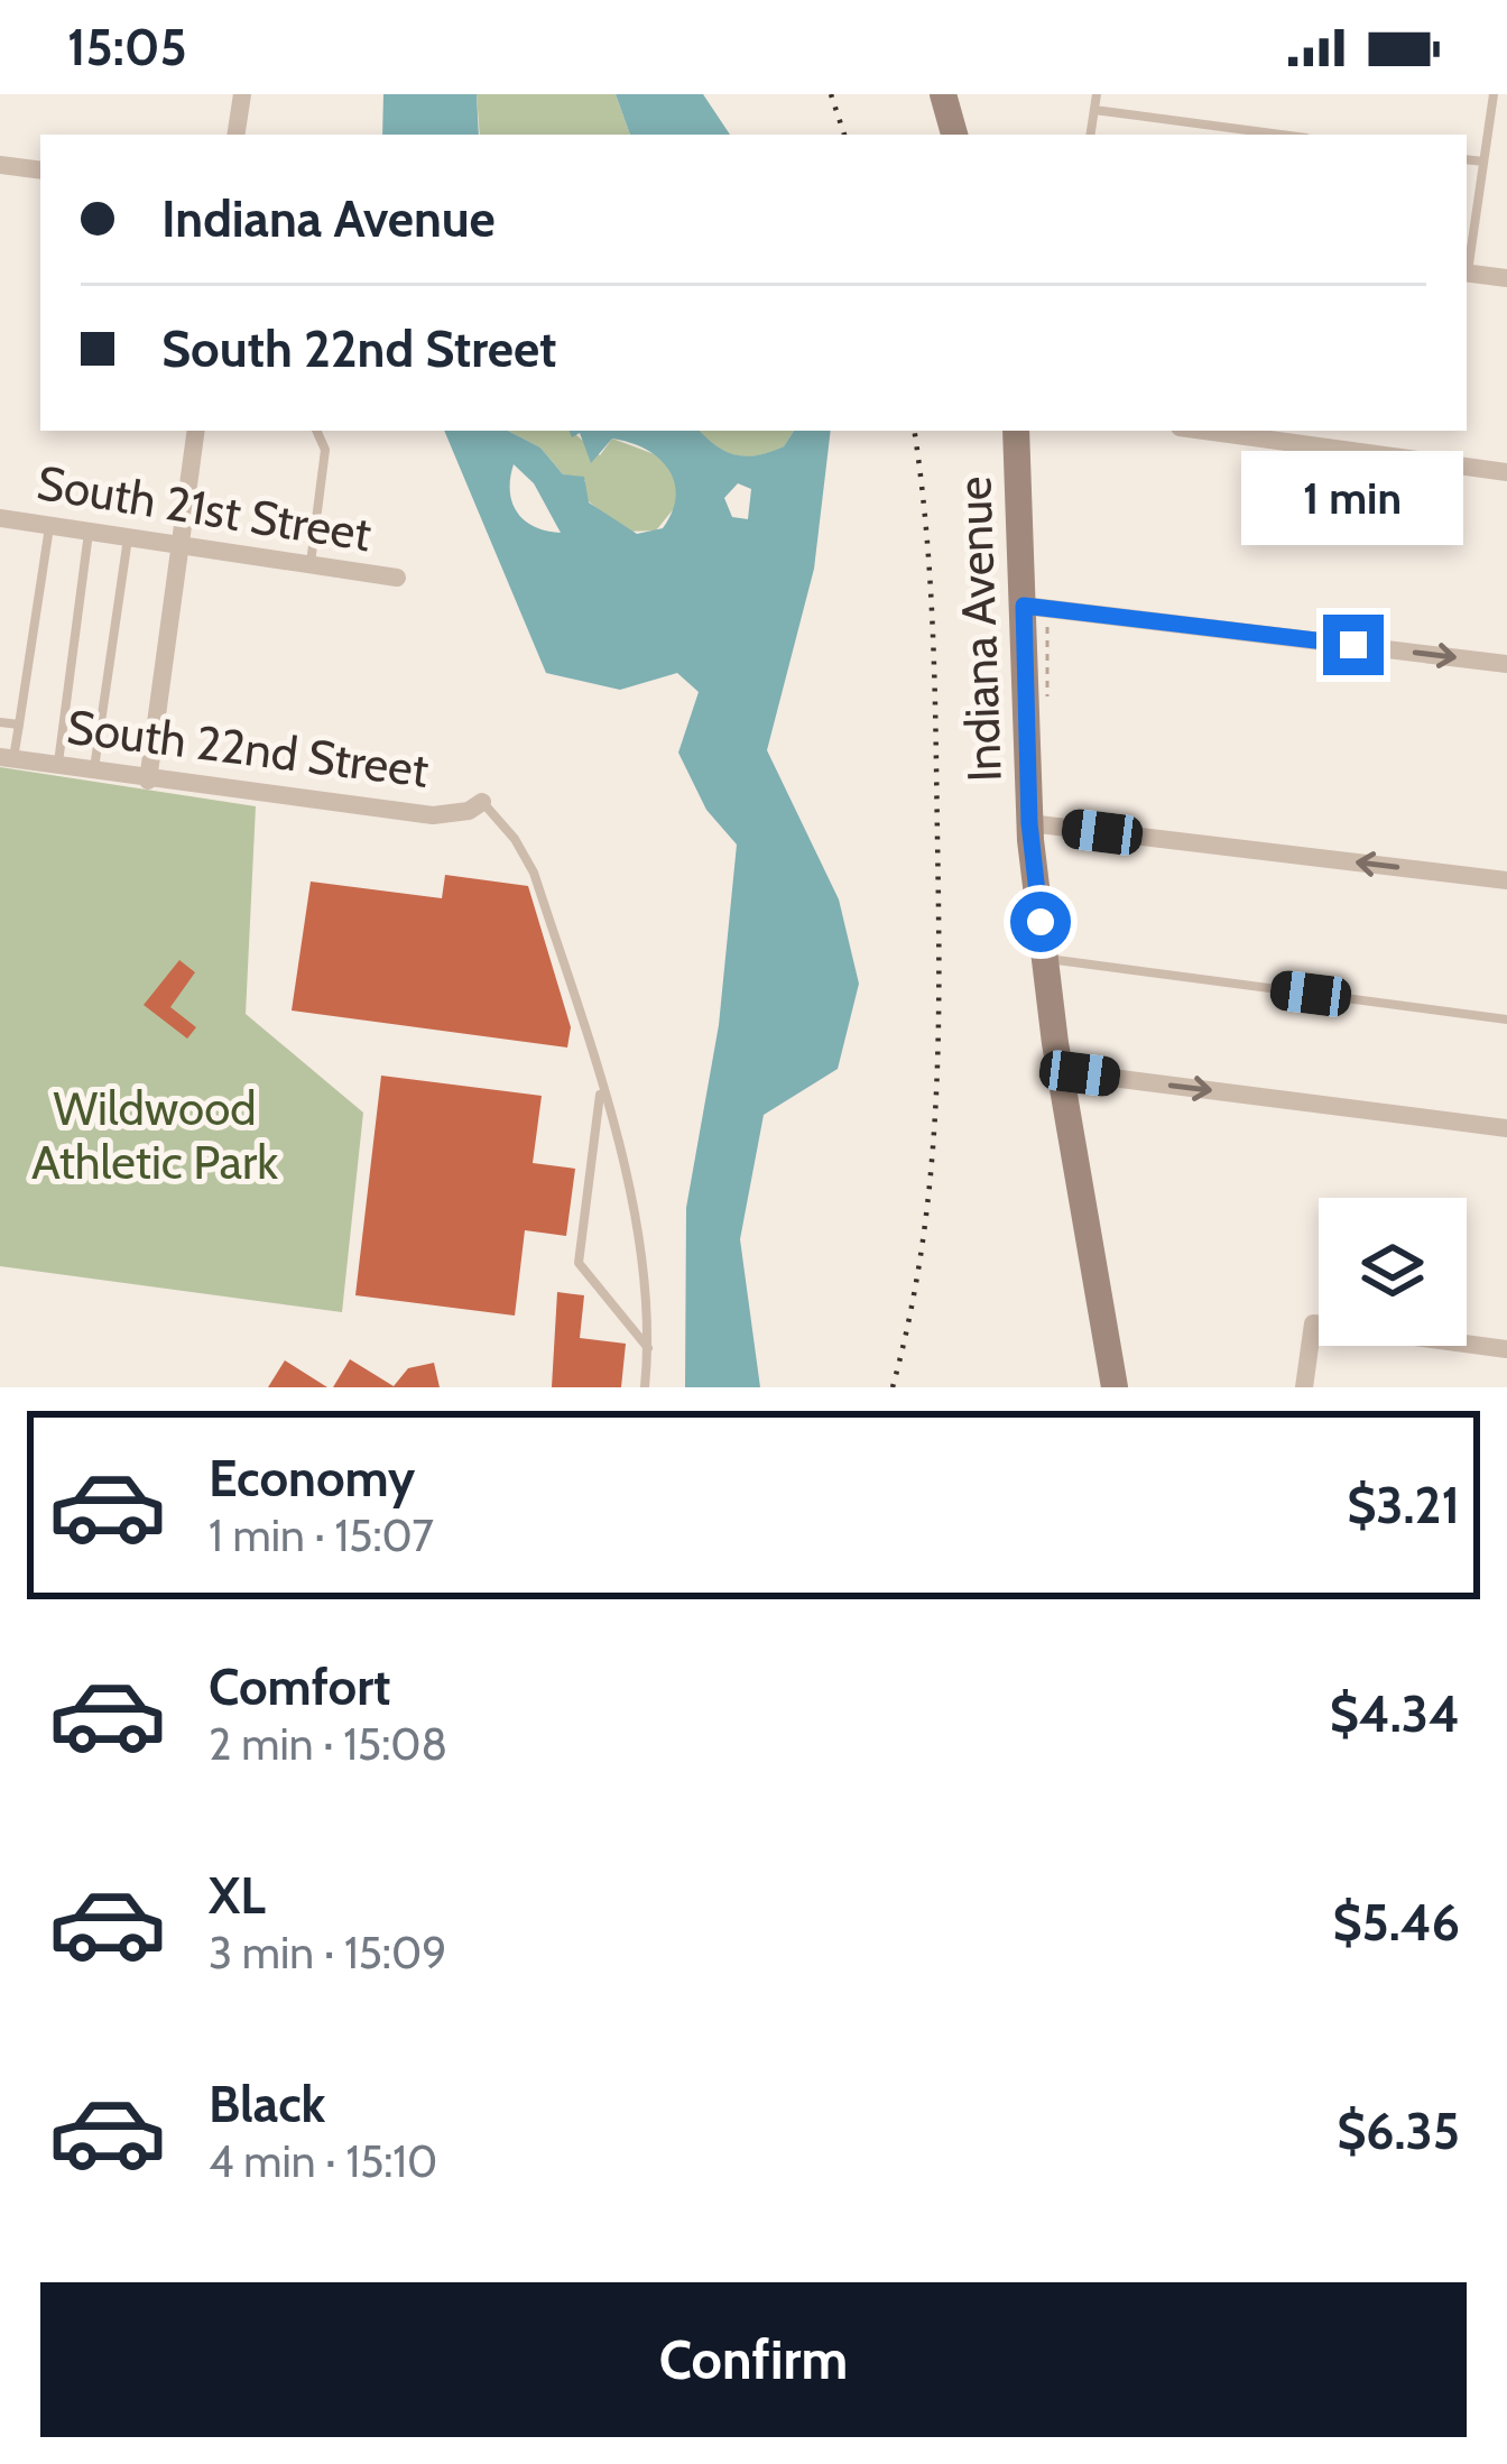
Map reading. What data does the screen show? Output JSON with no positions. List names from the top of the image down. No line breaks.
{"streets":{"main road":["Indiana Avenue"],"street":["South 21st Street","South 22nd Street"]},"parks":["Wildwood Athletic Park"],"page":{"status":"15:05","banner":["Indiana Avenue","South 22nd Street"],"bubble":"1 min","list":[{"name":"Economy","note":"1 min · 15:07","value":"$3.21"},{"name":"Comfort","note":"2 min · 15:08","value":"$4.34"},{"name":"XL","note":"3 min · 15:09","value":"$5.46"},{"name":"Black","note":"4 min · 15:10","value":"$6.35"}],"buttons":"Confirm"}}
